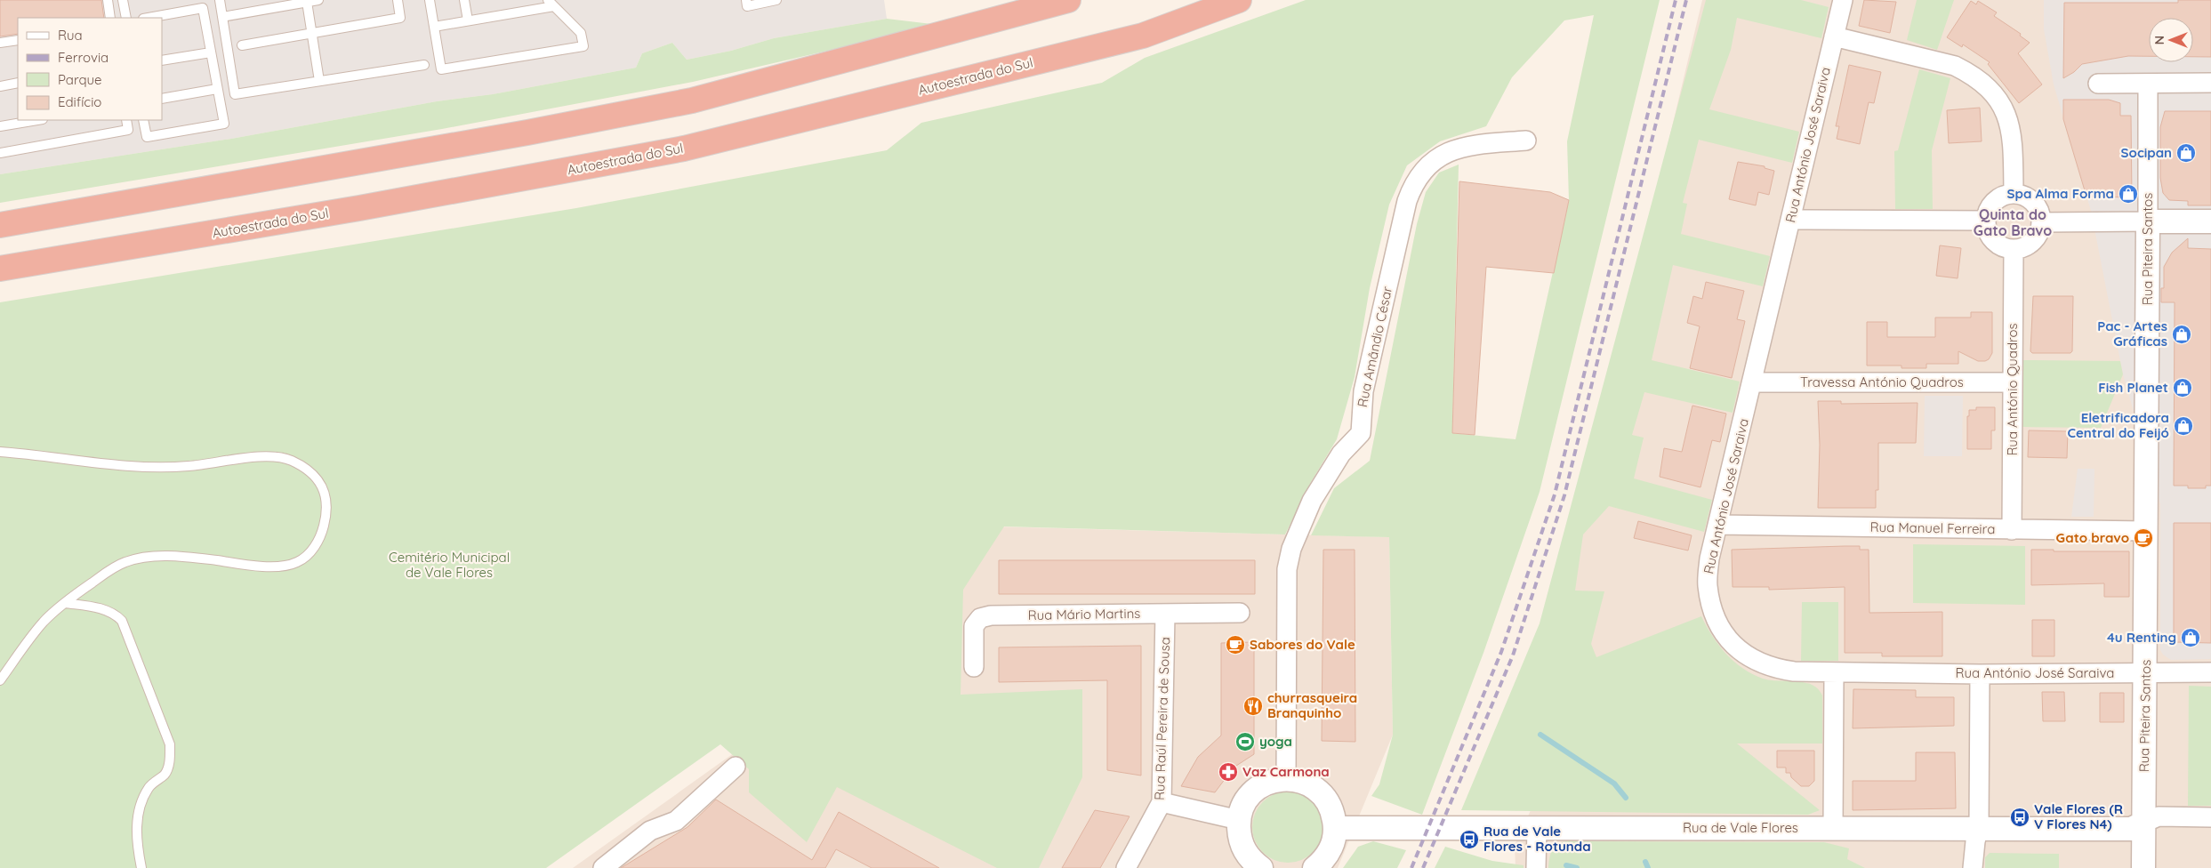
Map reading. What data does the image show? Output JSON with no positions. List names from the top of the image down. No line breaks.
{"streets":{"highway":["Autoestrada do Sul"],"street":["Rua António José Saraiva","Rua Piteira Santos","Rua Amândio César","Travessa António Quadros","Rua António Quadros","Rua Manuel Ferreira","Rua Mário Martins","Rua Raúl Pereira de Sousa","Rua de Vale Flores"]},"crossings":[["Rua António José Saraiva","Rua Piteira Santos"],["Rua António José Saraiva","Travessa António Quadros"],["Rua António José Saraiva","Rua Manuel Ferreira"],["Rua Piteira Santos","Rua Manuel Ferreira"],["Rua Piteira Santos","Rua de Vale Flores"],["Travessa António Quadros","Rua António Quadros"],["Rua António Quadros","Rua Manuel Ferreira"],["Rua Mário Martins","Rua Raúl Pereira de Sousa"]],"districts":["Quinta do Gato Bravo"],"parks":["Cemitério Municipal de Vale Flores"],"places":{"shop":["Socipan","Spa Alma Forma","Pac - Artes Gráficas","Fish Planet","Eletrificadora Central do Feijó","4u Renting"],"cafe":["Gato bravo","Sabores do Vale"],"restaurant":["churrasqueira Branquinho"],"sports":["yoga"],"pharmacy":["Vaz Carmona"],"bus stop":["Vale Flores (R V Flores N4)","Rua de Vale Flores - Rotunda"]},"legend":["Rua","Ferrovia","Parque","Edifício"],"north":"left"}
